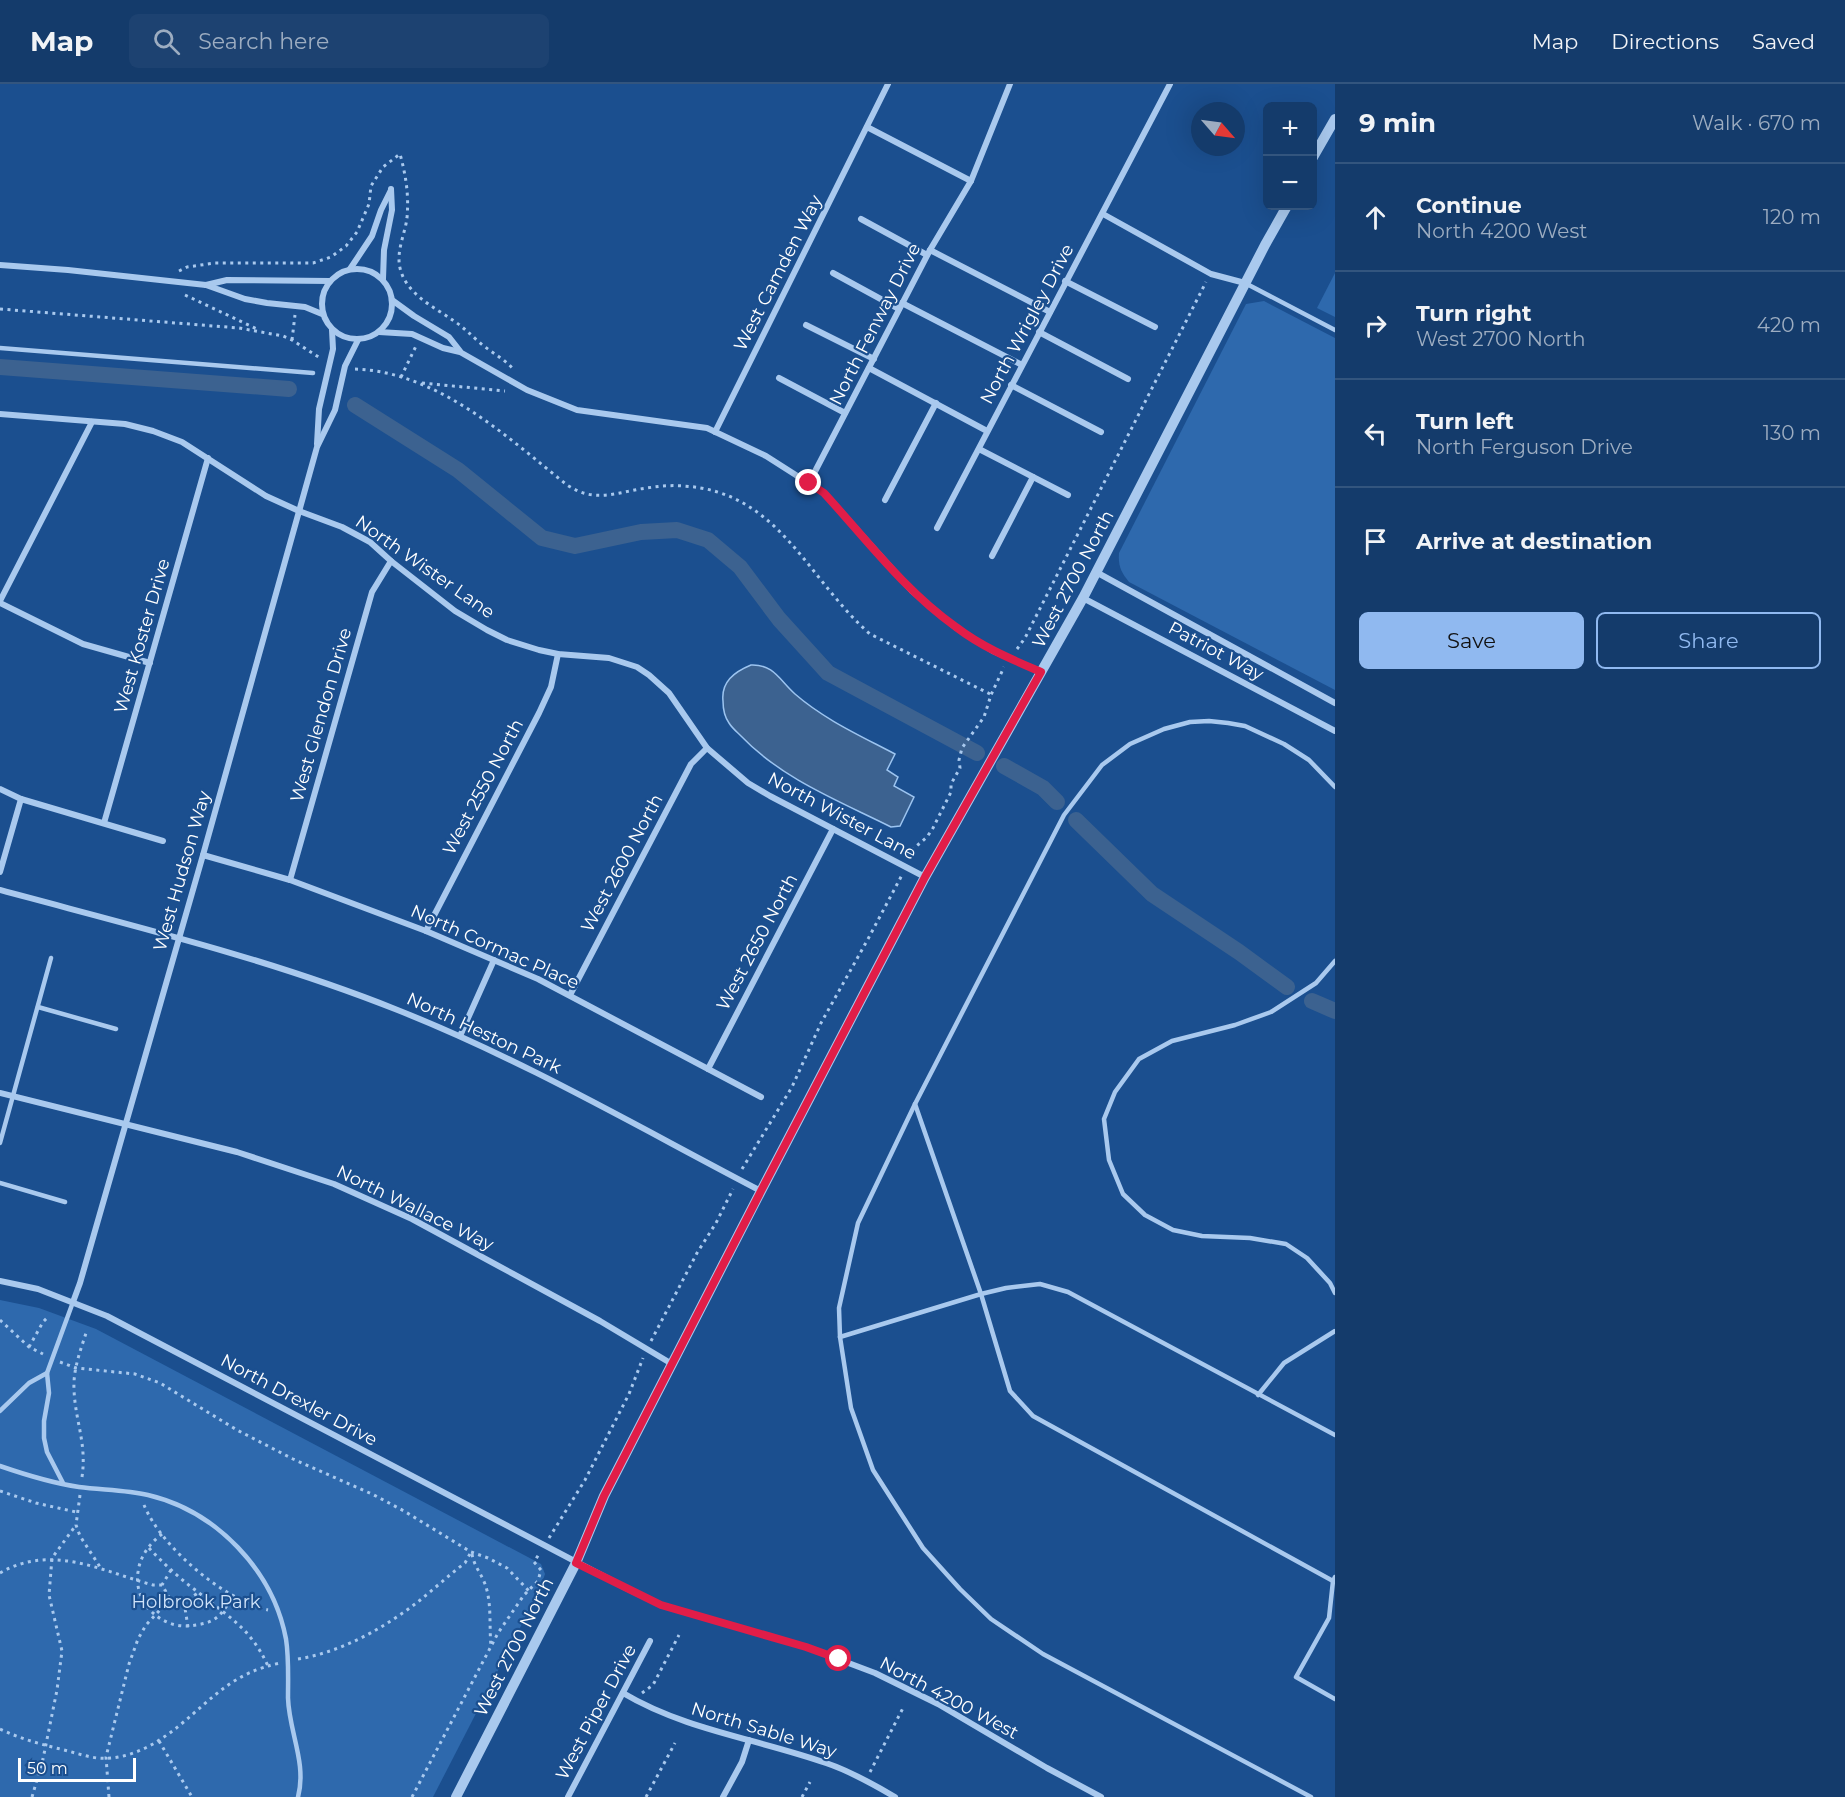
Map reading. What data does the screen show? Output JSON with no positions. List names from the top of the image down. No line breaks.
{"streets":{"street":["West Camden Way","North Fenway Drive","North Wrigley Drive","North Wister Lane","West 2700 North","West Koster Drive","Patriot Way","West Glendon Drive","West 2550 North","West 2600 North","West Hudson Way","West 2650 North","North Cormac Place","North Heston Park","North Wallace Way","North Drexler Drive","North 4200 West","West Piper Drive","North Sable Way"]},"crossings":[["North Wister Lane","West 2700 North"],["North Wister Lane","West Koster Drive"],["North Wister Lane","West Glendon Drive"],["North Wister Lane","West 2550 North"],["North Wister Lane","West 2600 North"],["North Wister Lane","West Hudson Way"],["North Wister Lane","West 2650 North"],["West 2700 North","Patriot Way"],["West 2700 North","North Heston Park"],["West 2700 North","North Wallace Way"],["West 2700 North","North Drexler Drive"],["West 2700 North","North 4200 West"],["West Glendon Drive","North Cormac Place"],["West 2550 North","North Cormac Place"],["West 2600 North","North Cormac Place"],["West Hudson Way","North Cormac Place"],["West Hudson Way","North Heston Park"],["West Hudson Way","North Wallace Way"],["West Hudson Way","North Drexler Drive"],["West 2650 North","North Cormac Place"],["North Drexler Drive","North 4200 West"],["West Piper Drive","North Sable Way"]],"parks":["Holbrook Park"],"scale_bar":"50 m","north":"bottom right","page":{"header":"Map","search":"Search here","nav":["Map","Directions","Saved"],"heading":["9 min","Walk · 670 m"],"map_buttons":["+","−"],"list":[["Continue","North 4200 West","120 m"],["Turn right","West 2700 North","420 m"],["Turn left","North Ferguson Drive","130 m"],"Arrive at destination"],"buttons":["Save","Share"],"scale":"50 m"}}
